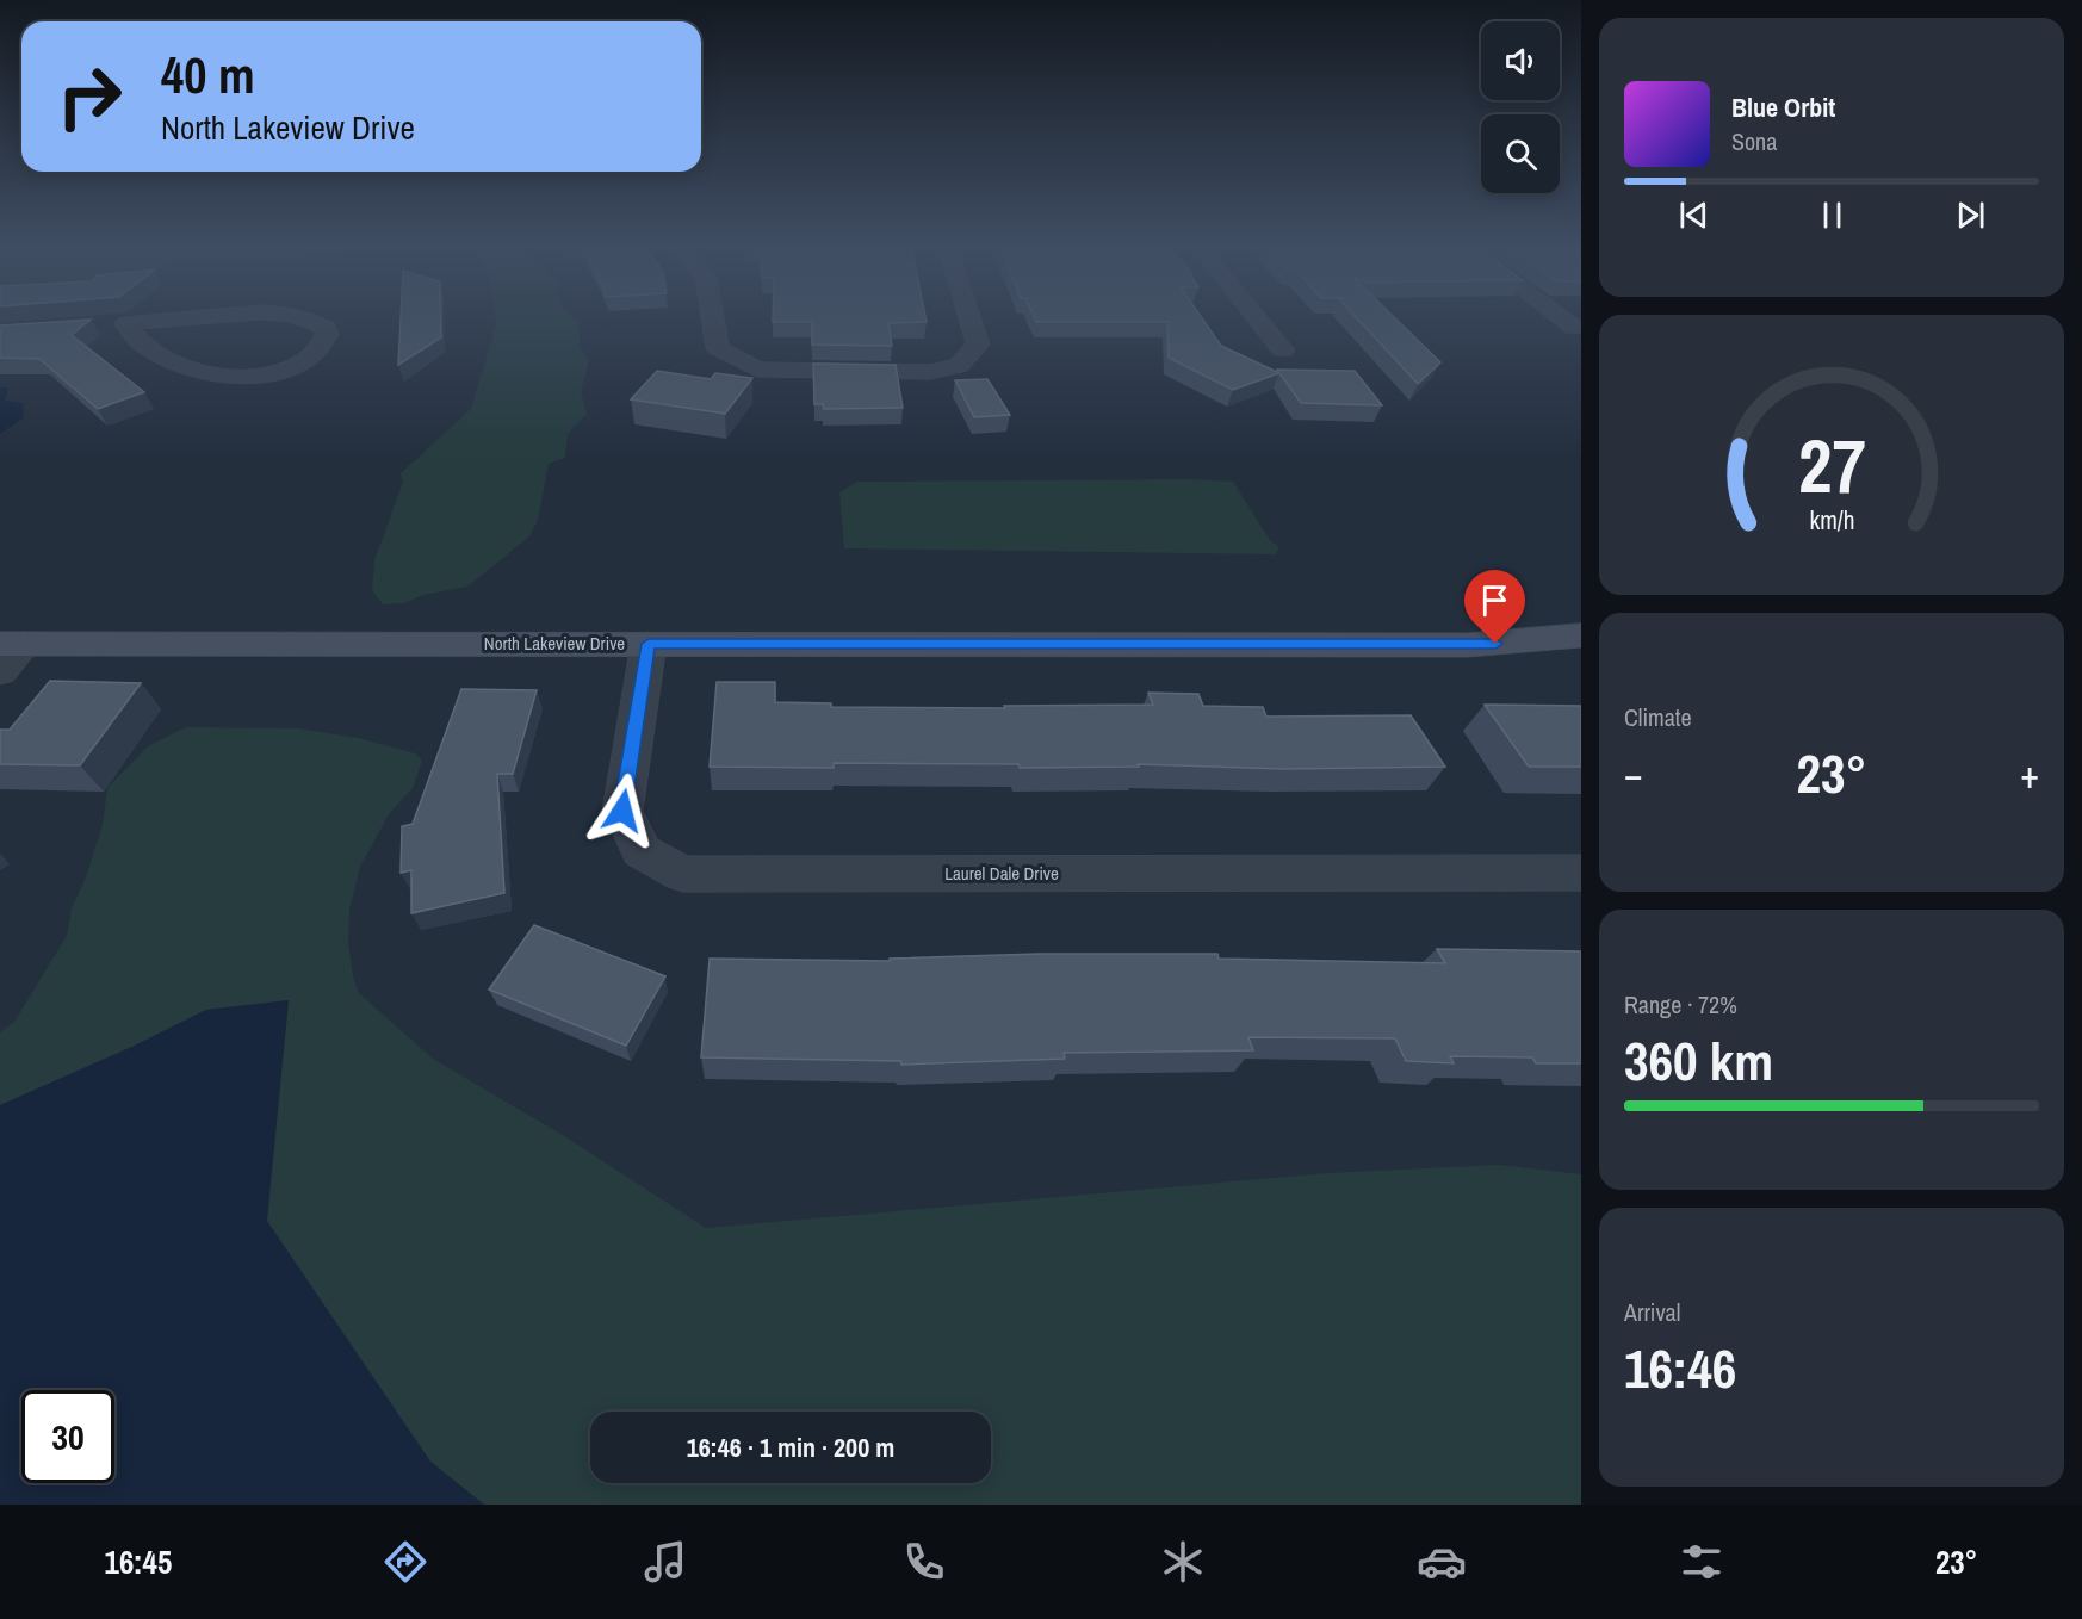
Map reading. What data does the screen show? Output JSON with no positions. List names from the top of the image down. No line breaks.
{"streets":{"street":["North Lakeview Drive","Laurel Dale Drive"]},"crossings":[["North Lakeview Drive","Laurel Dale Drive"]],"page":{"turn":["40 m","North Lakeview Drive"],"song":["Blue Orbit","Sona"],"tile":["Climate",["Range · 72%","360 km"],["Arrival","16:46"]],"heat":["−","23°","+"],"limit":"30","trip":"16:46 · 1 min · 200 m","tabs":["16:45","23°"],"gauge":["27","km/h"]}}
